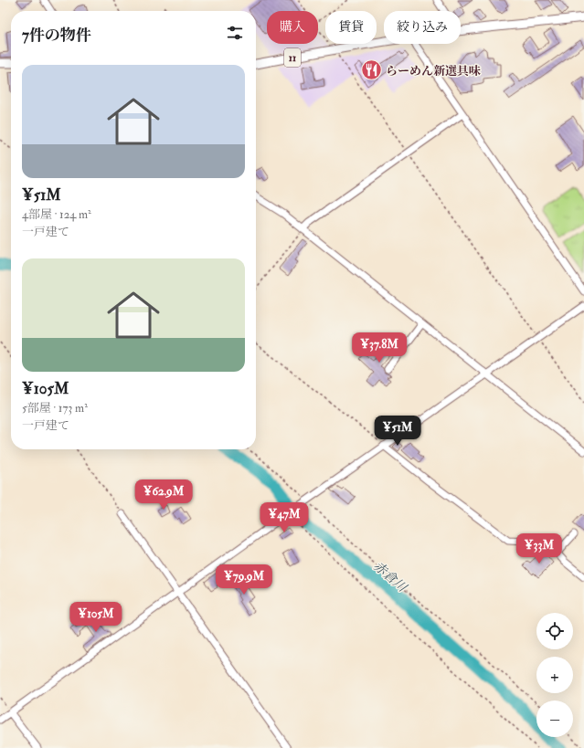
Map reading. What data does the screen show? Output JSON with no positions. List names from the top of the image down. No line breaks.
{"streets":{"main road":["11"]},"water":["赤倉川"],"places":{"restaurant":["らーめん新選具味"]},"page":{"chip":["購入","賃貸","絞り込み"],"heading":"7件の物件","list":[{"name":"¥51M","note":"4部屋 · 124 m² · 一戸建て"},{"name":"¥105M","note":"5部屋 · 173 m² · 一戸建て"}],"price":["¥37.8M","¥51M","¥62.9M","¥47M","¥33M","¥79.9M","¥105M"],"map_buttons":["+","−"]}}
